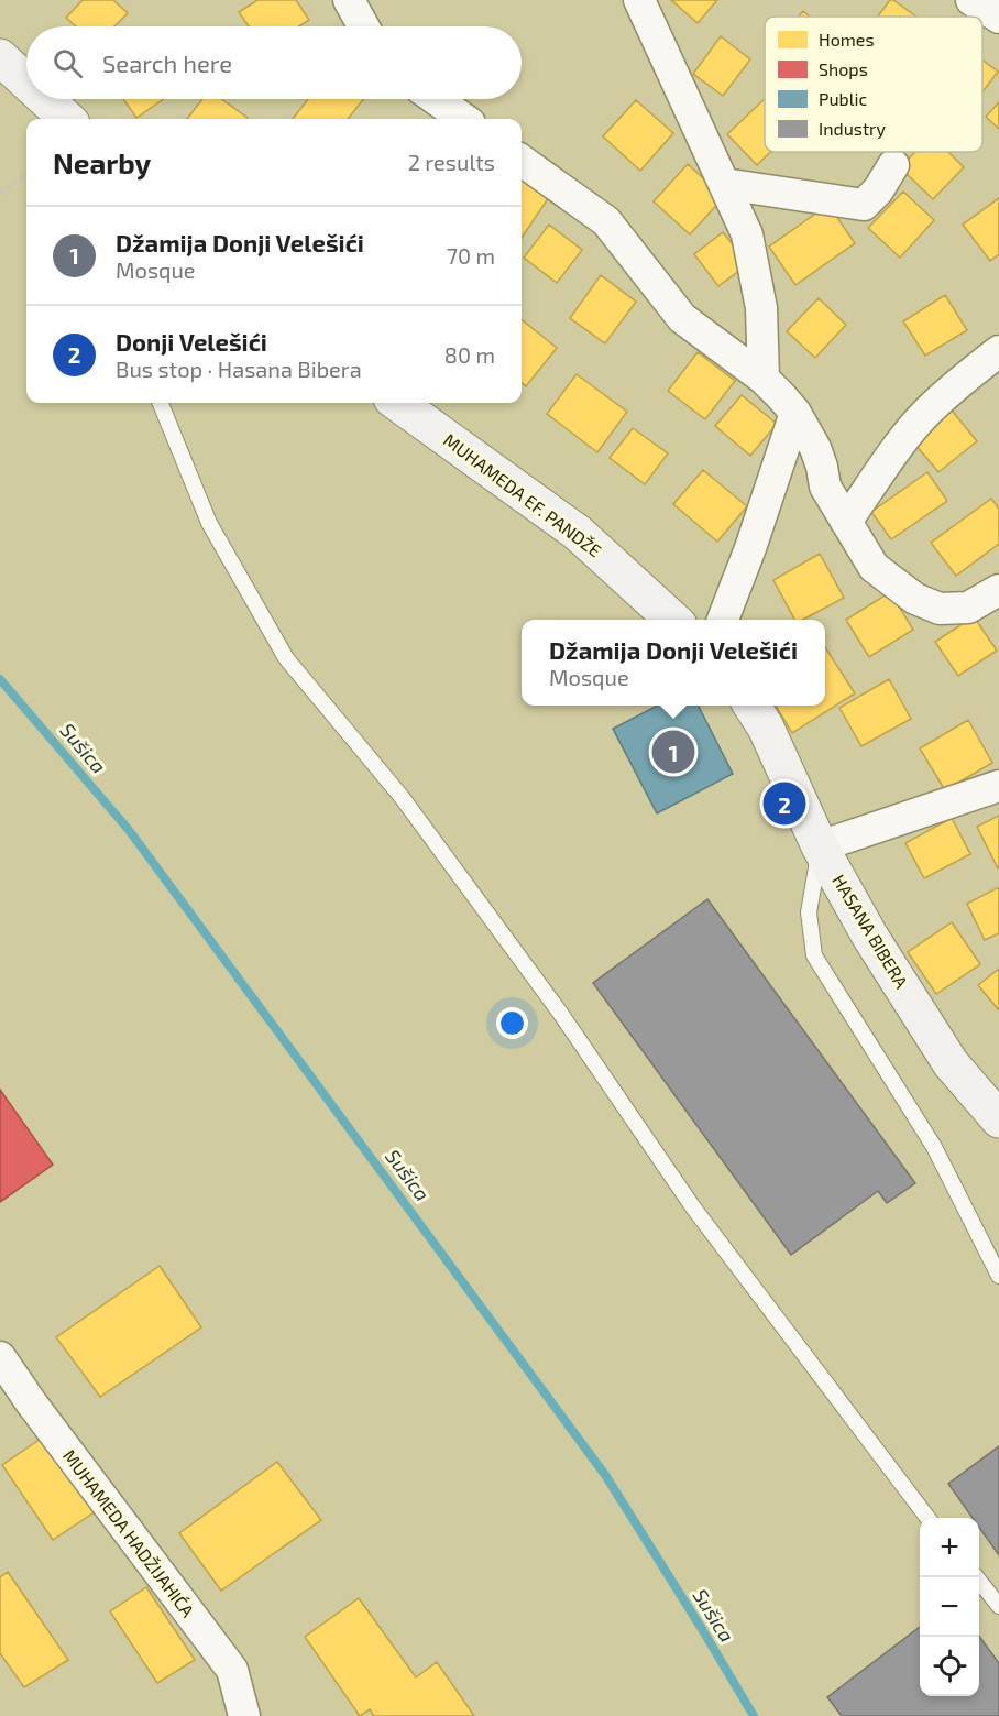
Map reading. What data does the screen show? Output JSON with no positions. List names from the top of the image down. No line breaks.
{"streets":{"street":["MUHAMEDA EF. PANDŽE","HASANA BIBERA","MUHAMEDA HADŽIJAHIĆA"]},"water":["Sušica"],"legend":["Homes","Shops","Public","Industry"],"page":{"search":"Search here","heading":["Nearby","2 results"],"list":[{"mark":"1","name":"Džamija Donji Velešići","note":"Mosque","value":"70 m"},{"mark":"2","name":"Donji Velešići","note":"Bus stop · Hasana Bibera","value":"80 m"}],"popup":["Džamija Donji Velešići","Mosque"],"pins":["1","2"],"map_buttons":["+","−"]}}
